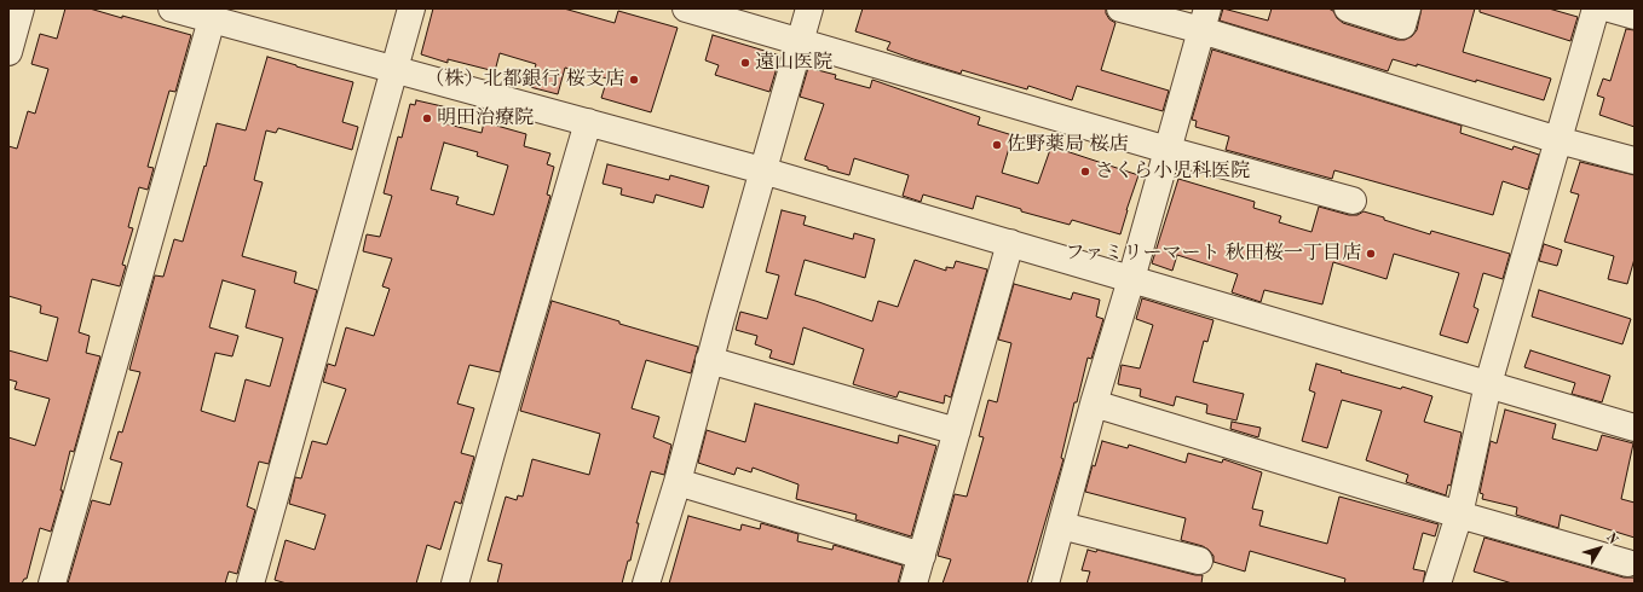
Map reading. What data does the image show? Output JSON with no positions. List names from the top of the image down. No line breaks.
{"places":["遠山医院","（株）北都銀行 桜支店","明田治療院","佐野薬局 桜店","さくら小児科医院","ファミリーマート 秋田桜一丁目店"],"north":"top right"}
